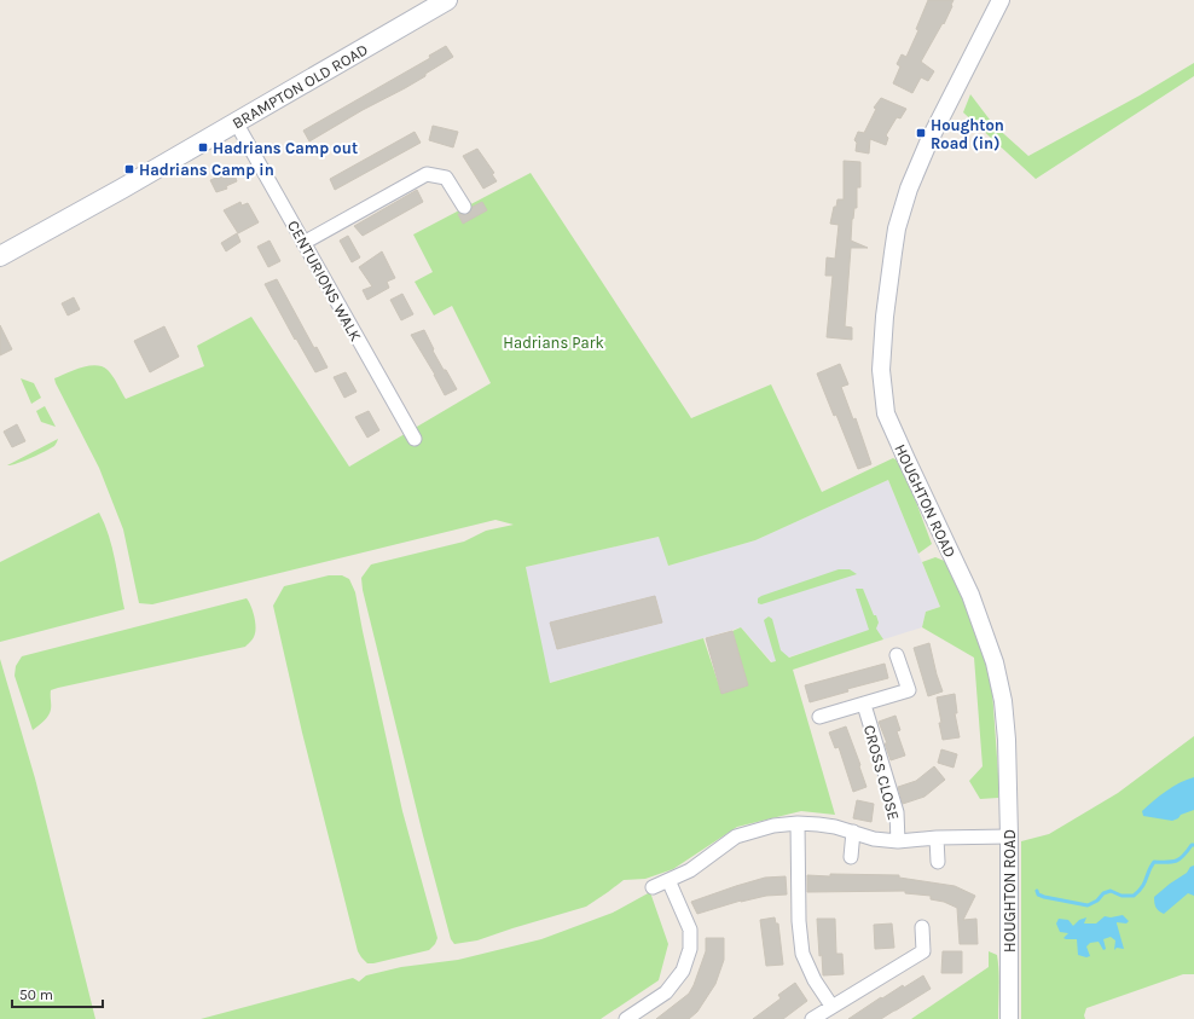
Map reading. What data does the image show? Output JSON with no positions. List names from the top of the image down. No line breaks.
{"streets":{"main road":["BRAMPTON OLD ROAD"],"street":["CENTURIONS WALK","HOUGHTON ROAD","CROSS CLOSE"]},"crossings":[["BRAMPTON OLD ROAD","CENTURIONS WALK"]],"parks":["Hadrians Park"],"places":{"transit":["Houghton Road (in)","Hadrians Camp out","Hadrians Camp in"]},"scale_bar":"50 m"}
